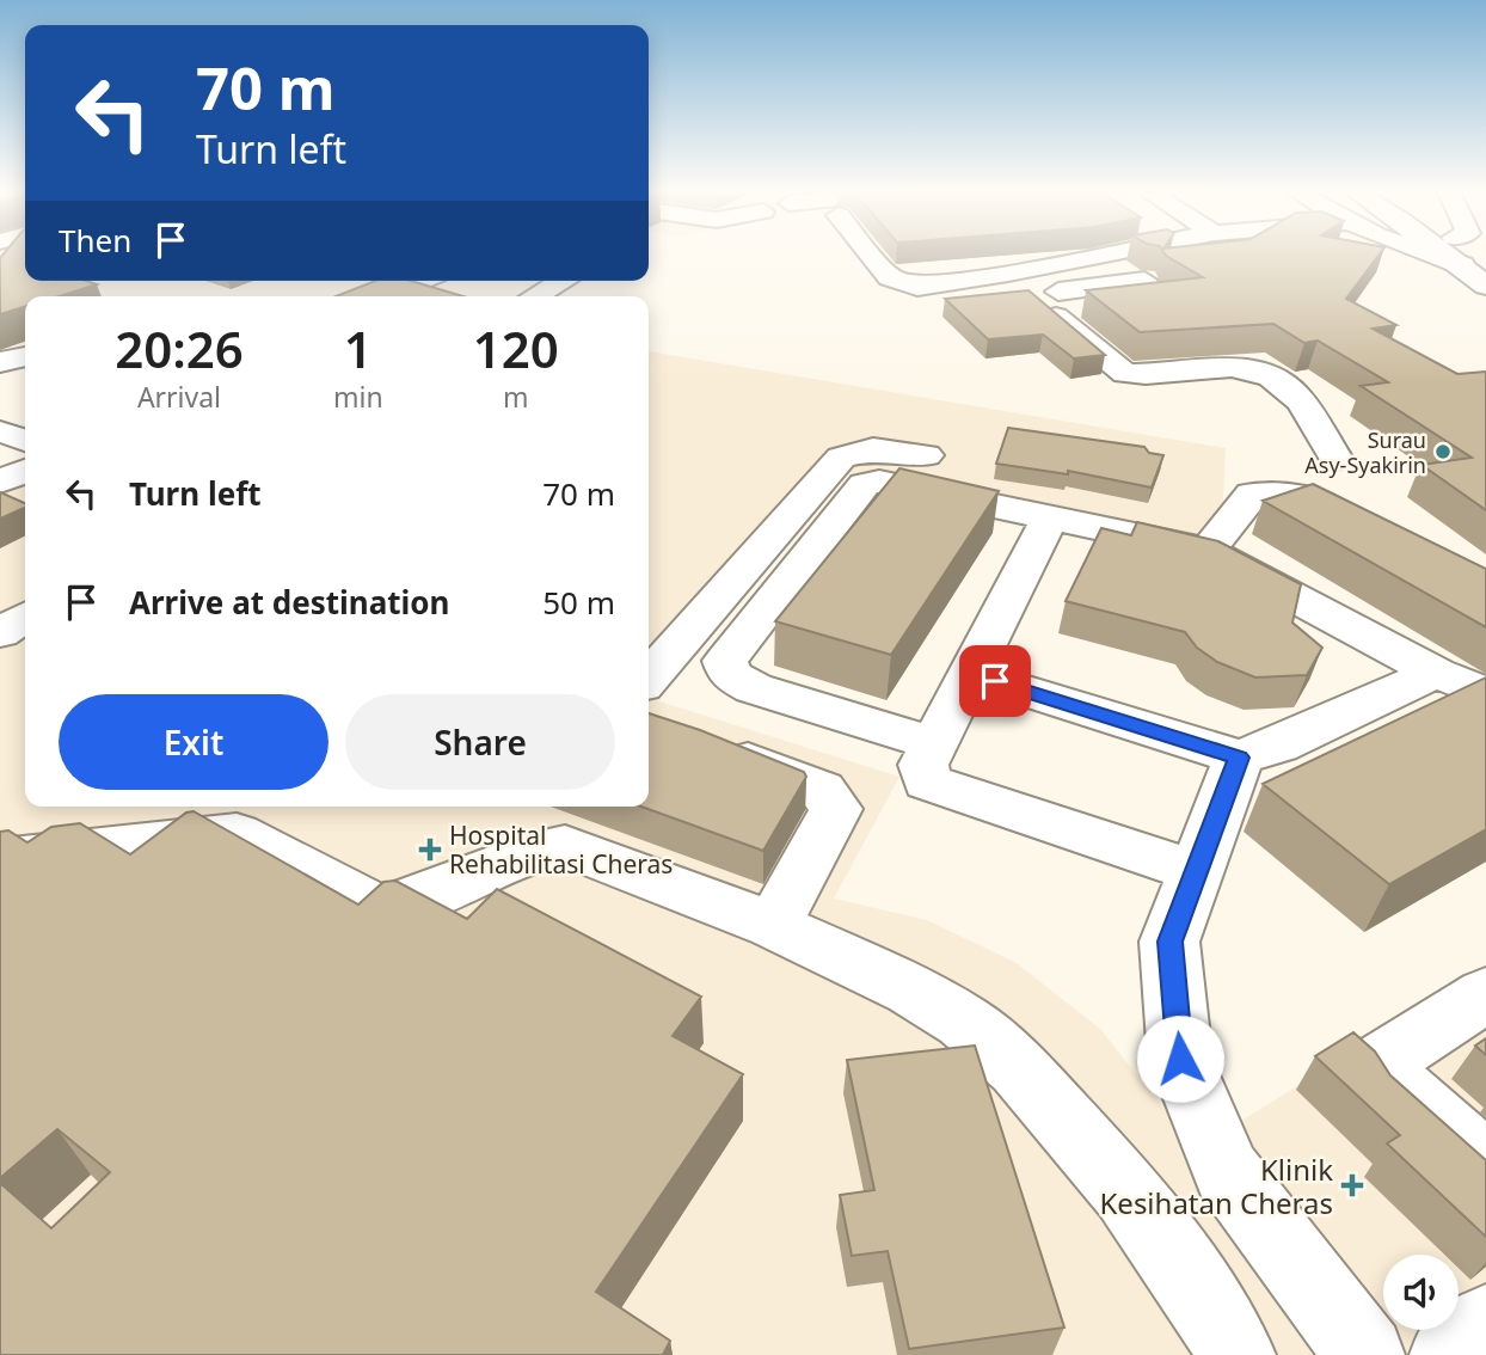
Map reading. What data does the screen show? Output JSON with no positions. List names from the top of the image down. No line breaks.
{"places":{"other":["Surau Asy-Syakirin"],"health":["Hospital Rehabilitasi Cheras","Klinik Kesihatan Cheras"]},"page":{"turn":["70 m","Turn left"],"then":"Then","eta":["20:26","Arrival","1","min","120","m"],"list":[{"name":"Turn left","value":"70 m"},{"name":"Arrive at destination","value":"50 m"}],"buttons":["Exit","Share"]}}
